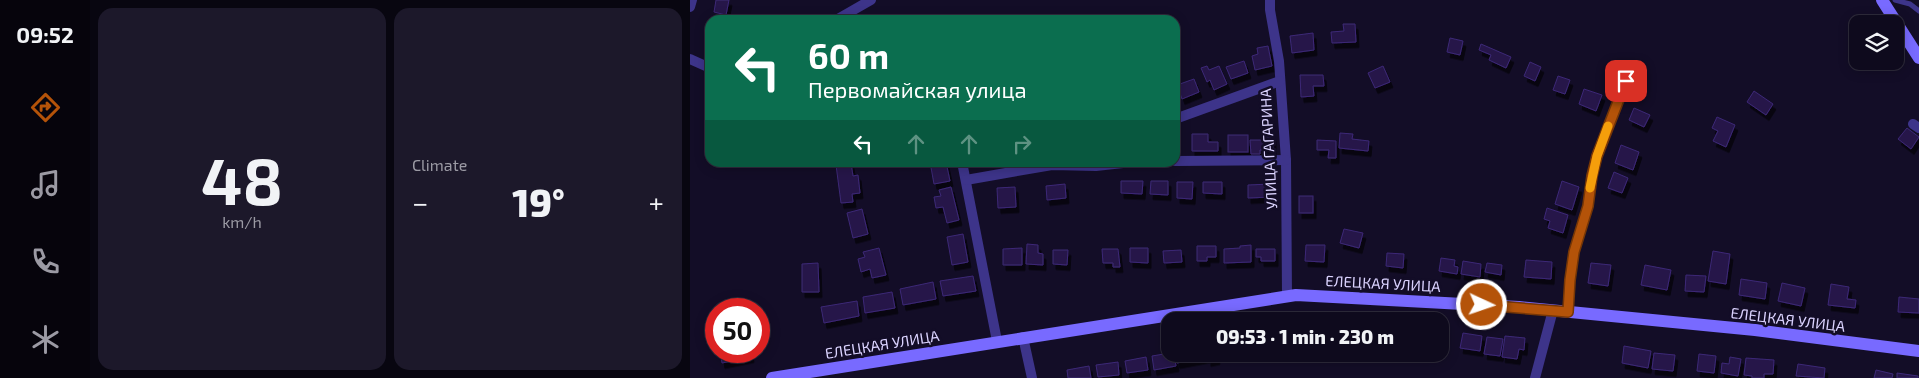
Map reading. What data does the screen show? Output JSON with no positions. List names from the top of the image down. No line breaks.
{"streets":{"main road":["ЕЛЕЦКАЯ УЛИЦА"],"street":["УЛИЦА ГАГАРИНА"]},"crossings":[["УЛИЦА ГАГАРИНА","ЕЛЕЦКАЯ УЛИЦА"]],"page":{"tabs":"09:52","tile":[["48","km/h"],"Climate"],"turn":["60 m","Первомайская улица"],"heat":["−","19°","+"],"limit":"50","trip":"09:53 · 1 min · 230 m"}}
